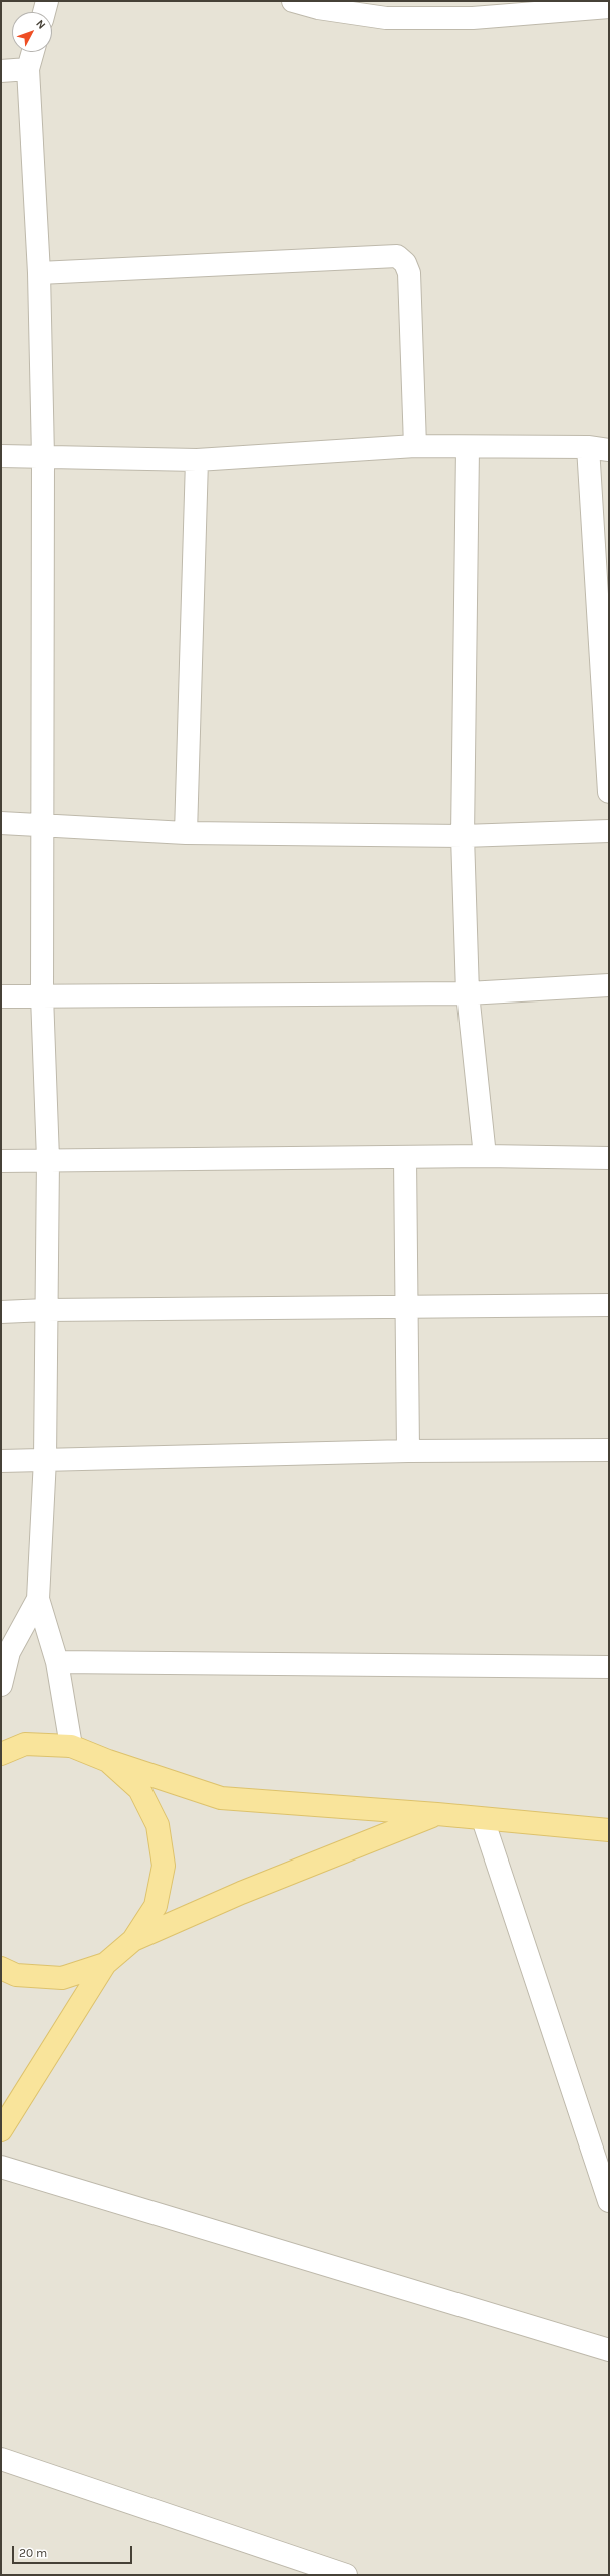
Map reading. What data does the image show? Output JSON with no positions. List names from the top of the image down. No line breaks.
{"scale_bar":"20 m","north":"top right"}
